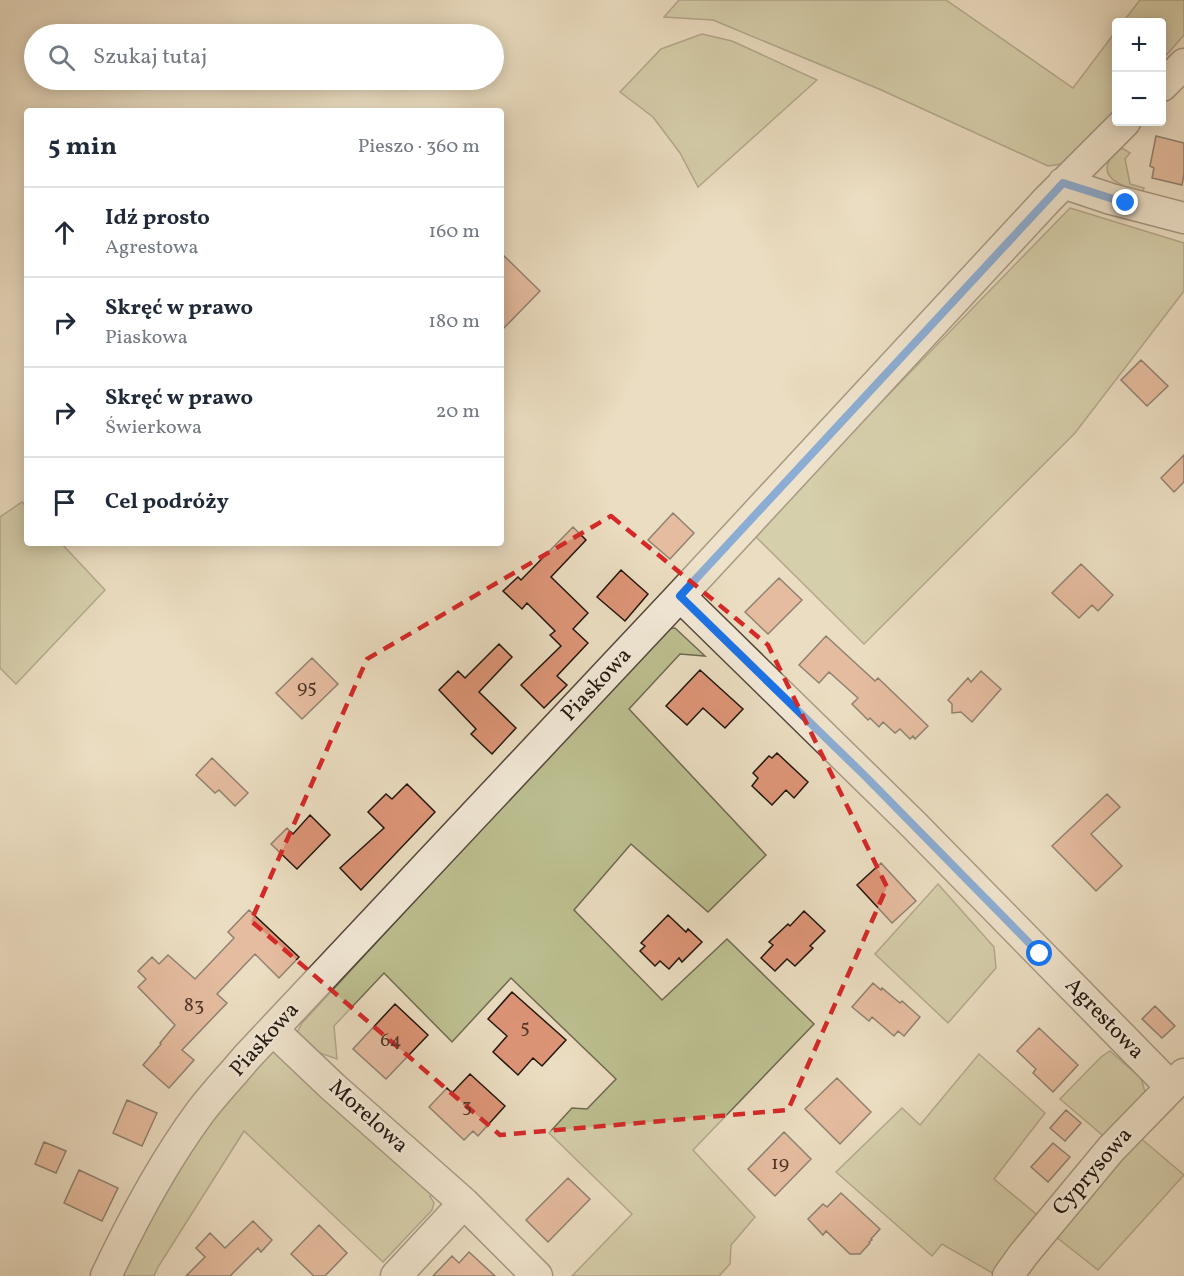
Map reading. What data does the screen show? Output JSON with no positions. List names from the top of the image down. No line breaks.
{"streets":{"street":["Piaskowa","Agrestowa","Morelowa","Cyprysowa"]},"crossings":[["Piaskowa","Agrestowa"],["Piaskowa","Morelowa"],["Agrestowa","Cyprysowa"]],"house_numbers":["95","83","5","64","3","19"],"page":{"map_buttons":["+","−"],"search":"Szukaj tutaj","heading":["5 min","Pieszo · 360 m"],"list":[["Idź prosto","Agrestowa","160 m"],["Skręć w prawo","Piaskowa","180 m"],["Skręć w prawo","Świerkowa","20 m"],"Cel podróży"]}}
